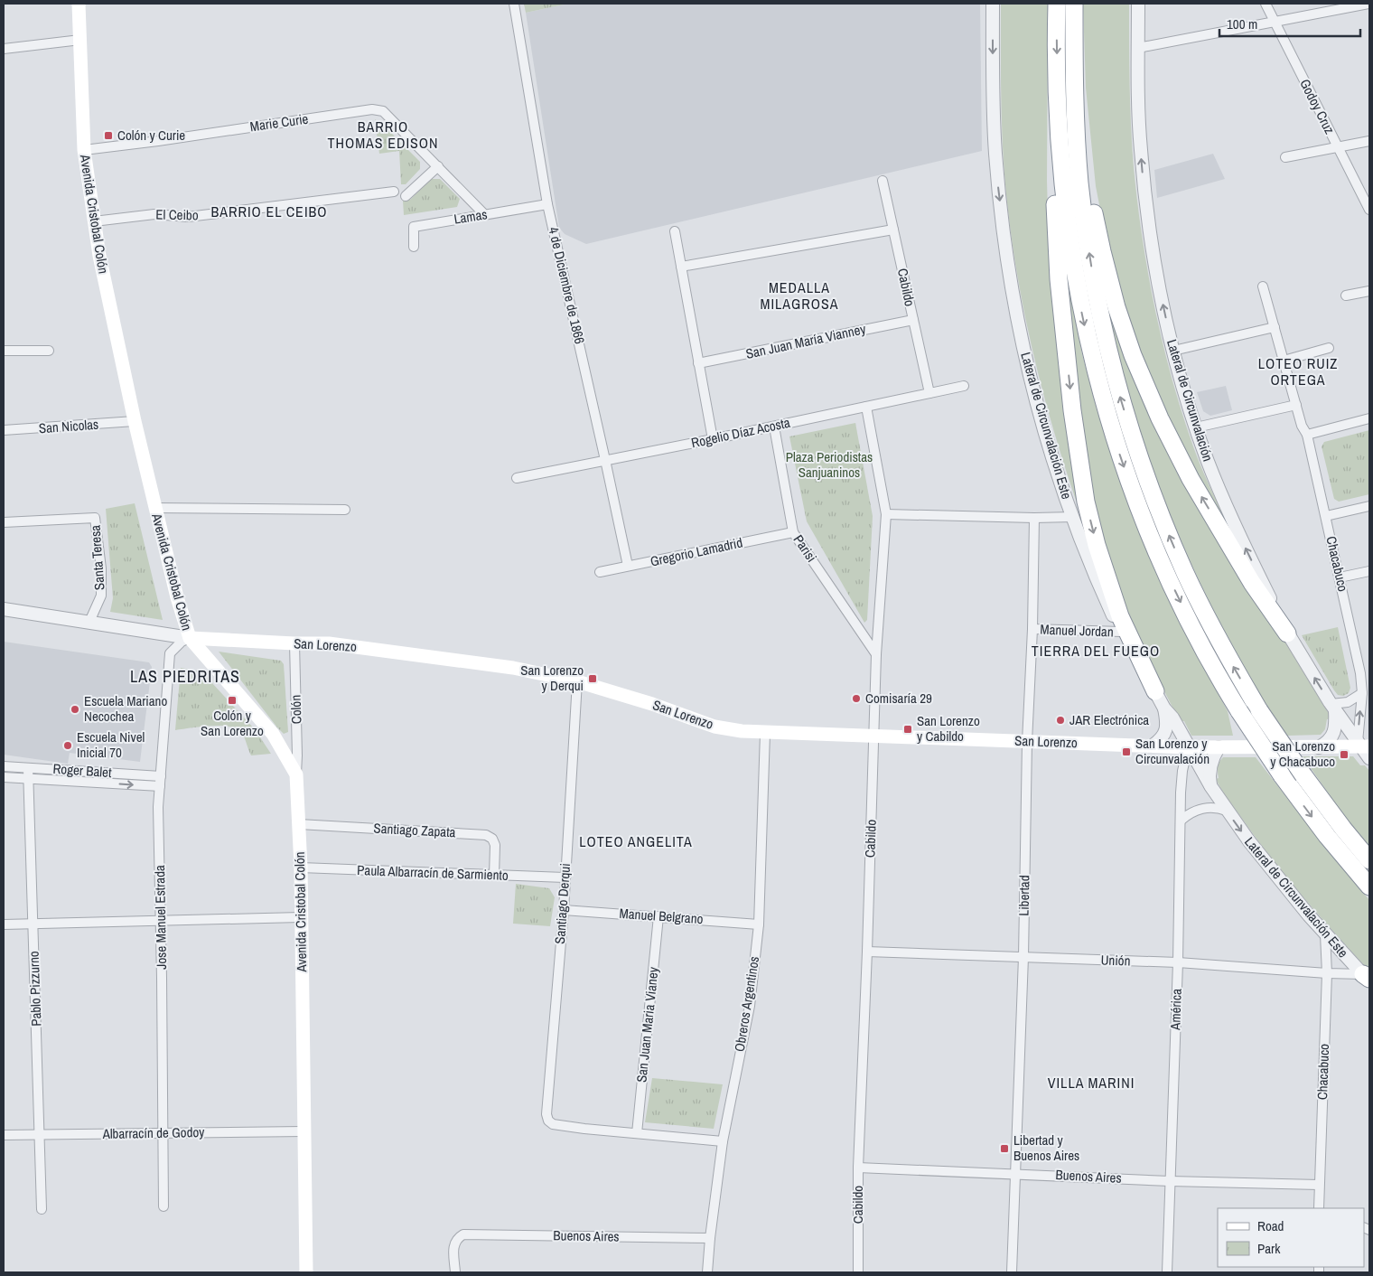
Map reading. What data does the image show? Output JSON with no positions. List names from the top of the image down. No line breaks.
{"streets":{"main road":["Avenida Cristobal Colón","San Lorenzo"],"street":["Godoy Cruz","Marie Curie","El Ceibo","Lamas","4 de Diciembre de 1866","Cabildo","San Juan María Vianney","Lateral de Circunvalación","Lateral de Circunvalación Este","San Nicolas","Rogelio Díaz Acosta","Parisi","Gregorio Lamadrid","Santa Teresa","Chacabuco","Manuel Jordan","Colón","Roger Balet","Santiago Zapata","Paula Albarracín de Sarmiento","Libertad","Santiago Derqui","Manuel Belgrano","Jose Manuel Estrada","Unión","Pablo Pizzurno","Obreros Argentinos","América","San Juan Maria Vianey","Albarracín de Godoy","Buenos Aires"]},"crossings":[["Marie Curie","Avenida Cristobal Colón"],["Marie Curie","Lamas"],["Avenida Cristobal Colón","El Ceibo"],["Avenida Cristobal Colón","San Nicolas"],["Avenida Cristobal Colón","San Lorenzo"],["Avenida Cristobal Colón","Colón"],["Avenida Cristobal Colón","Santiago Zapata"],["Avenida Cristobal Colón","Paula Albarracín de Sarmiento"],["Avenida Cristobal Colón","Jose Manuel Estrada"],["Avenida Cristobal Colón","Albarracín de Godoy"],["Lamas","4 de Diciembre de 1866"],["4 de Diciembre de 1866","Rogelio Díaz Acosta"],["4 de Diciembre de 1866","Gregorio Lamadrid"],["Cabildo","San Juan María Vianney"],["Cabildo","Rogelio Díaz Acosta"],["Cabildo","Parisi"],["Cabildo","San Lorenzo"],["Cabildo","Unión"],["Cabildo","Buenos Aires"],["Lateral de Circunvalación","Chacabuco"],["Lateral de Circunvalación","San Lorenzo"],["Lateral de Circunvalación Este","Chacabuco"],["Lateral de Circunvalación Este","Manuel Jordan"],["Lateral de Circunvalación Este","San Lorenzo"],["Lateral de Circunvalación Este","Unión"],["Lateral de Circunvalación Este","América"],["Rogelio Díaz Acosta","Parisi"],["Parisi","Gregorio Lamadrid"],["Santa Teresa","San Lorenzo"],["Chacabuco","San Lorenzo"],["Chacabuco","Unión"],["Chacabuco","Buenos Aires"],["Manuel Jordan","Libertad"],["San Lorenzo","Colón"],["San Lorenzo","Libertad"],["San Lorenzo","Santiago Derqui"],["San Lorenzo","Jose Manuel Estrada"],["San Lorenzo","Obreros Argentinos"],["San Lorenzo","América"],["Roger Balet","Jose Manuel Estrada"],["Roger Balet","Pablo Pizzurno"],["Santiago Zapata","Paula Albarracín de Sarmiento"],["Paula Albarracín de Sarmiento","Santiago Derqui"],["Libertad","Unión"],["Libertad","Buenos Aires"],["Santiago Derqui","Manuel Belgrano"],["Santiago Derqui","San Juan Maria Vianey"],["Manuel Belgrano","Obreros Argentinos"],["Manuel Belgrano","San Juan Maria Vianey"],["Jose Manuel Estrada","Albarracín de Godoy"],["Unión","América"],["Pablo Pizzurno","Albarracín de Godoy"],["Obreros Argentinos","Buenos Aires"],["América","Buenos Aires"]],"one_way":["Lateral de Circunvalación","Lateral de Circunvalación Este"],"districts":["BARRIO THOMAS EDISON","BARRIO EL CEIBO","MEDALLA MILAGROSA","LOTEO RUIZ ORTEGA","TIERRA DEL FUEGO","LAS PIEDRITAS","LOTEO ANGELITA","VILLA MARINI"],"parks":["Plaza Periodistas Sanjuaninos"],"places":{"transit":["Colón y Curie","San Lorenzo y Derqui","Colón y San Lorenzo","San Lorenzo y Cabildo","San Lorenzo y Circunvalación","San Lorenzo y Chacabuco","Libertad y Buenos Aires"],"other":["Comisaría 29","Escuela Mariano Necochea","JAR Electrónica","Escuela Nivel Inicial 70"]},"legend":["Road","Park"],"scale_bar":"100 m"}
